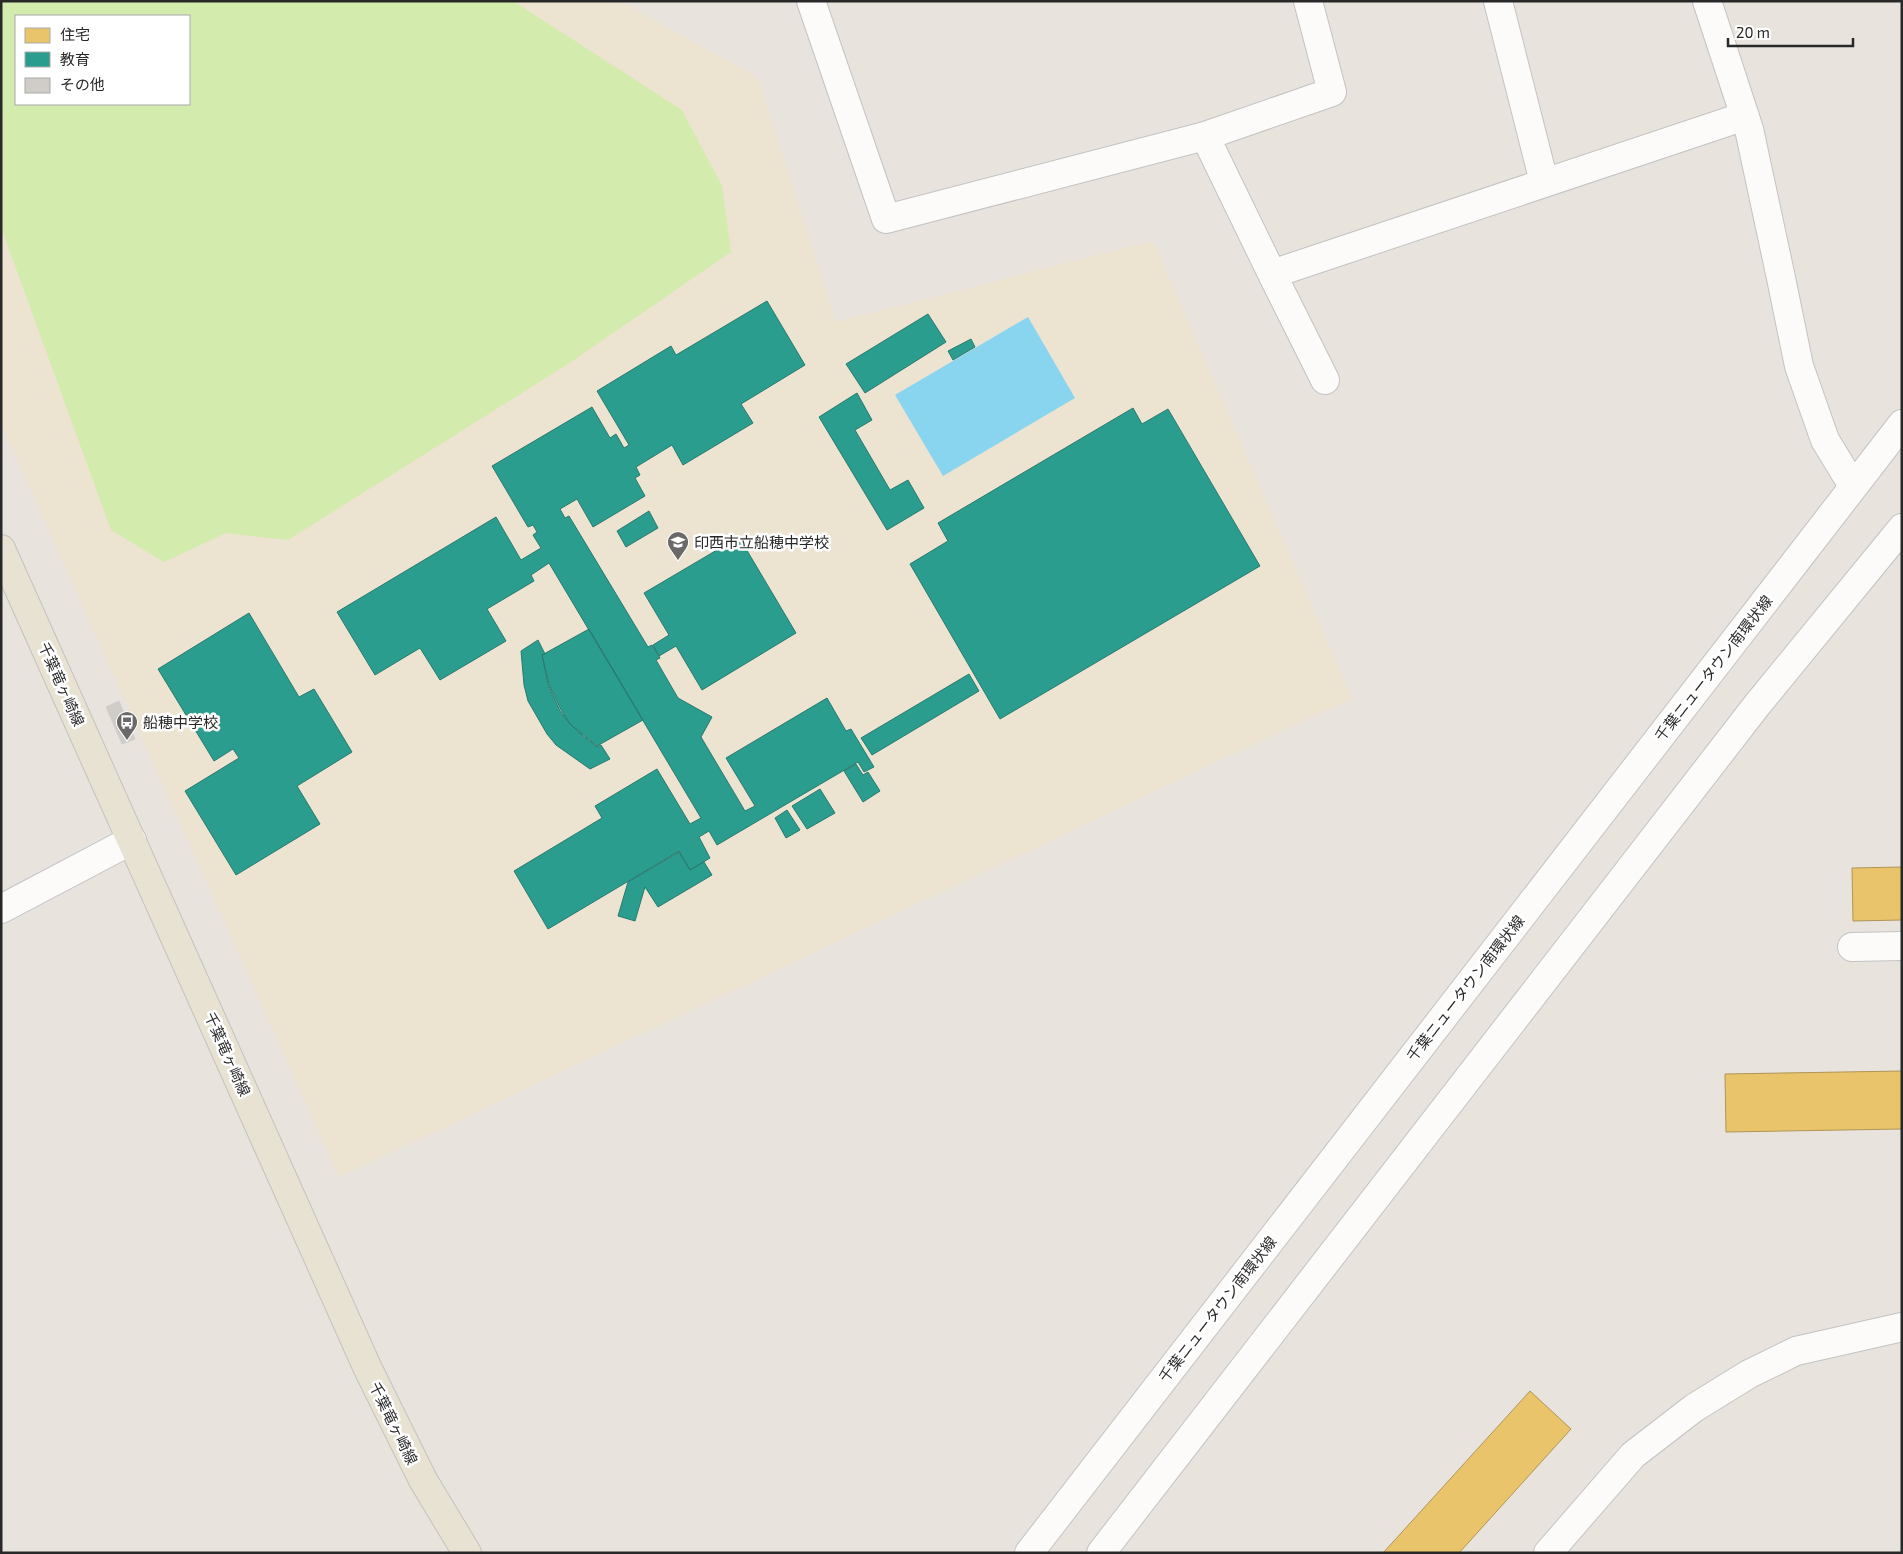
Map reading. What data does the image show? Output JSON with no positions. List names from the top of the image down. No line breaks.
{"streets":{"main road":["千葉竜ヶ崎線"],"street":["千葉ニュータウン南環状線"]},"places":{"school or university":["印西市立船穂中学校"],"bus stop":["船穂中学校"]},"legend":["住宅","教育","その他"],"scale_bar":"20 m"}
